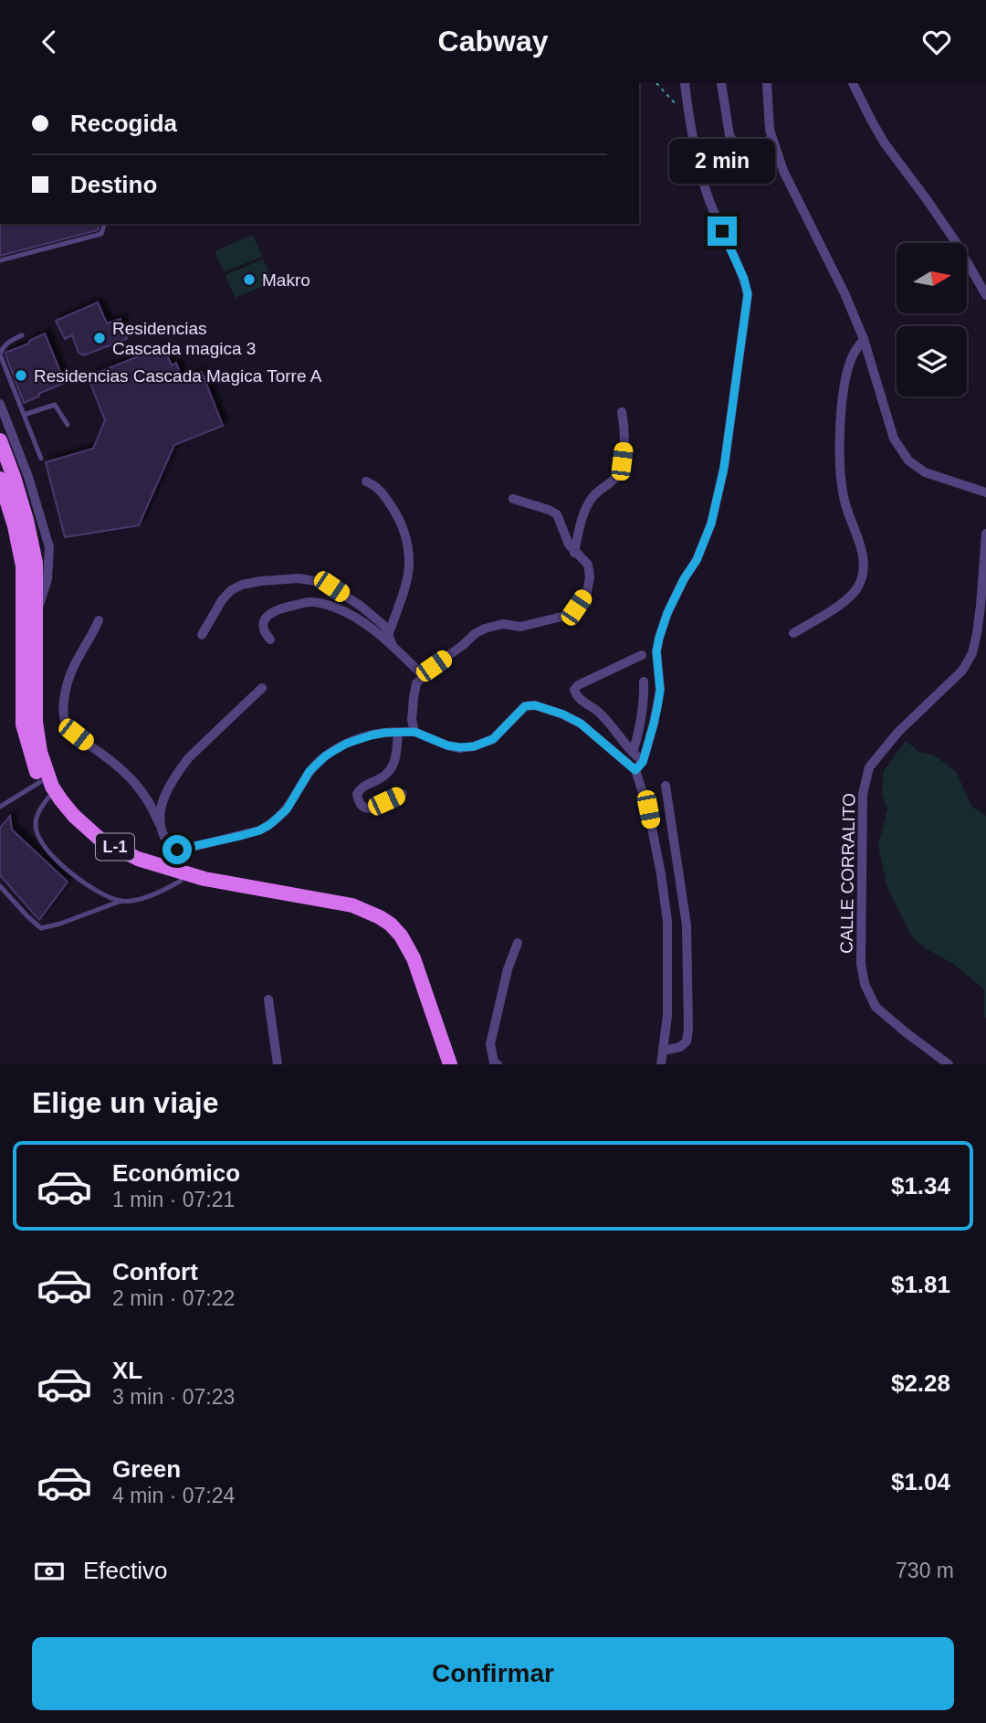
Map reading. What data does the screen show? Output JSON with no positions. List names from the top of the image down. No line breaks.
{"streets":{"main road":["L-1"],"street":["CALLE CORRALITO"]},"places":["Makro","Residencias Cascada magica 3","Residencias Cascada Magica Torre A"],"north":"right","page":{"header":"Cabway","banner":["Recogida","Destino"],"bubble":"2 min","heading":"Elige un viaje","list":[{"name":"Económico","note":"1 min · 07:21","value":"$1.34"},{"name":"Confort","note":"2 min · 07:22","value":"$1.81"},{"name":"XL","note":"3 min · 07:23","value":"$2.28"},{"name":"Green","note":"4 min · 07:24","value":"$1.04"}],"pay":["Efectivo","730 m"],"buttons":"Confirmar"}}
